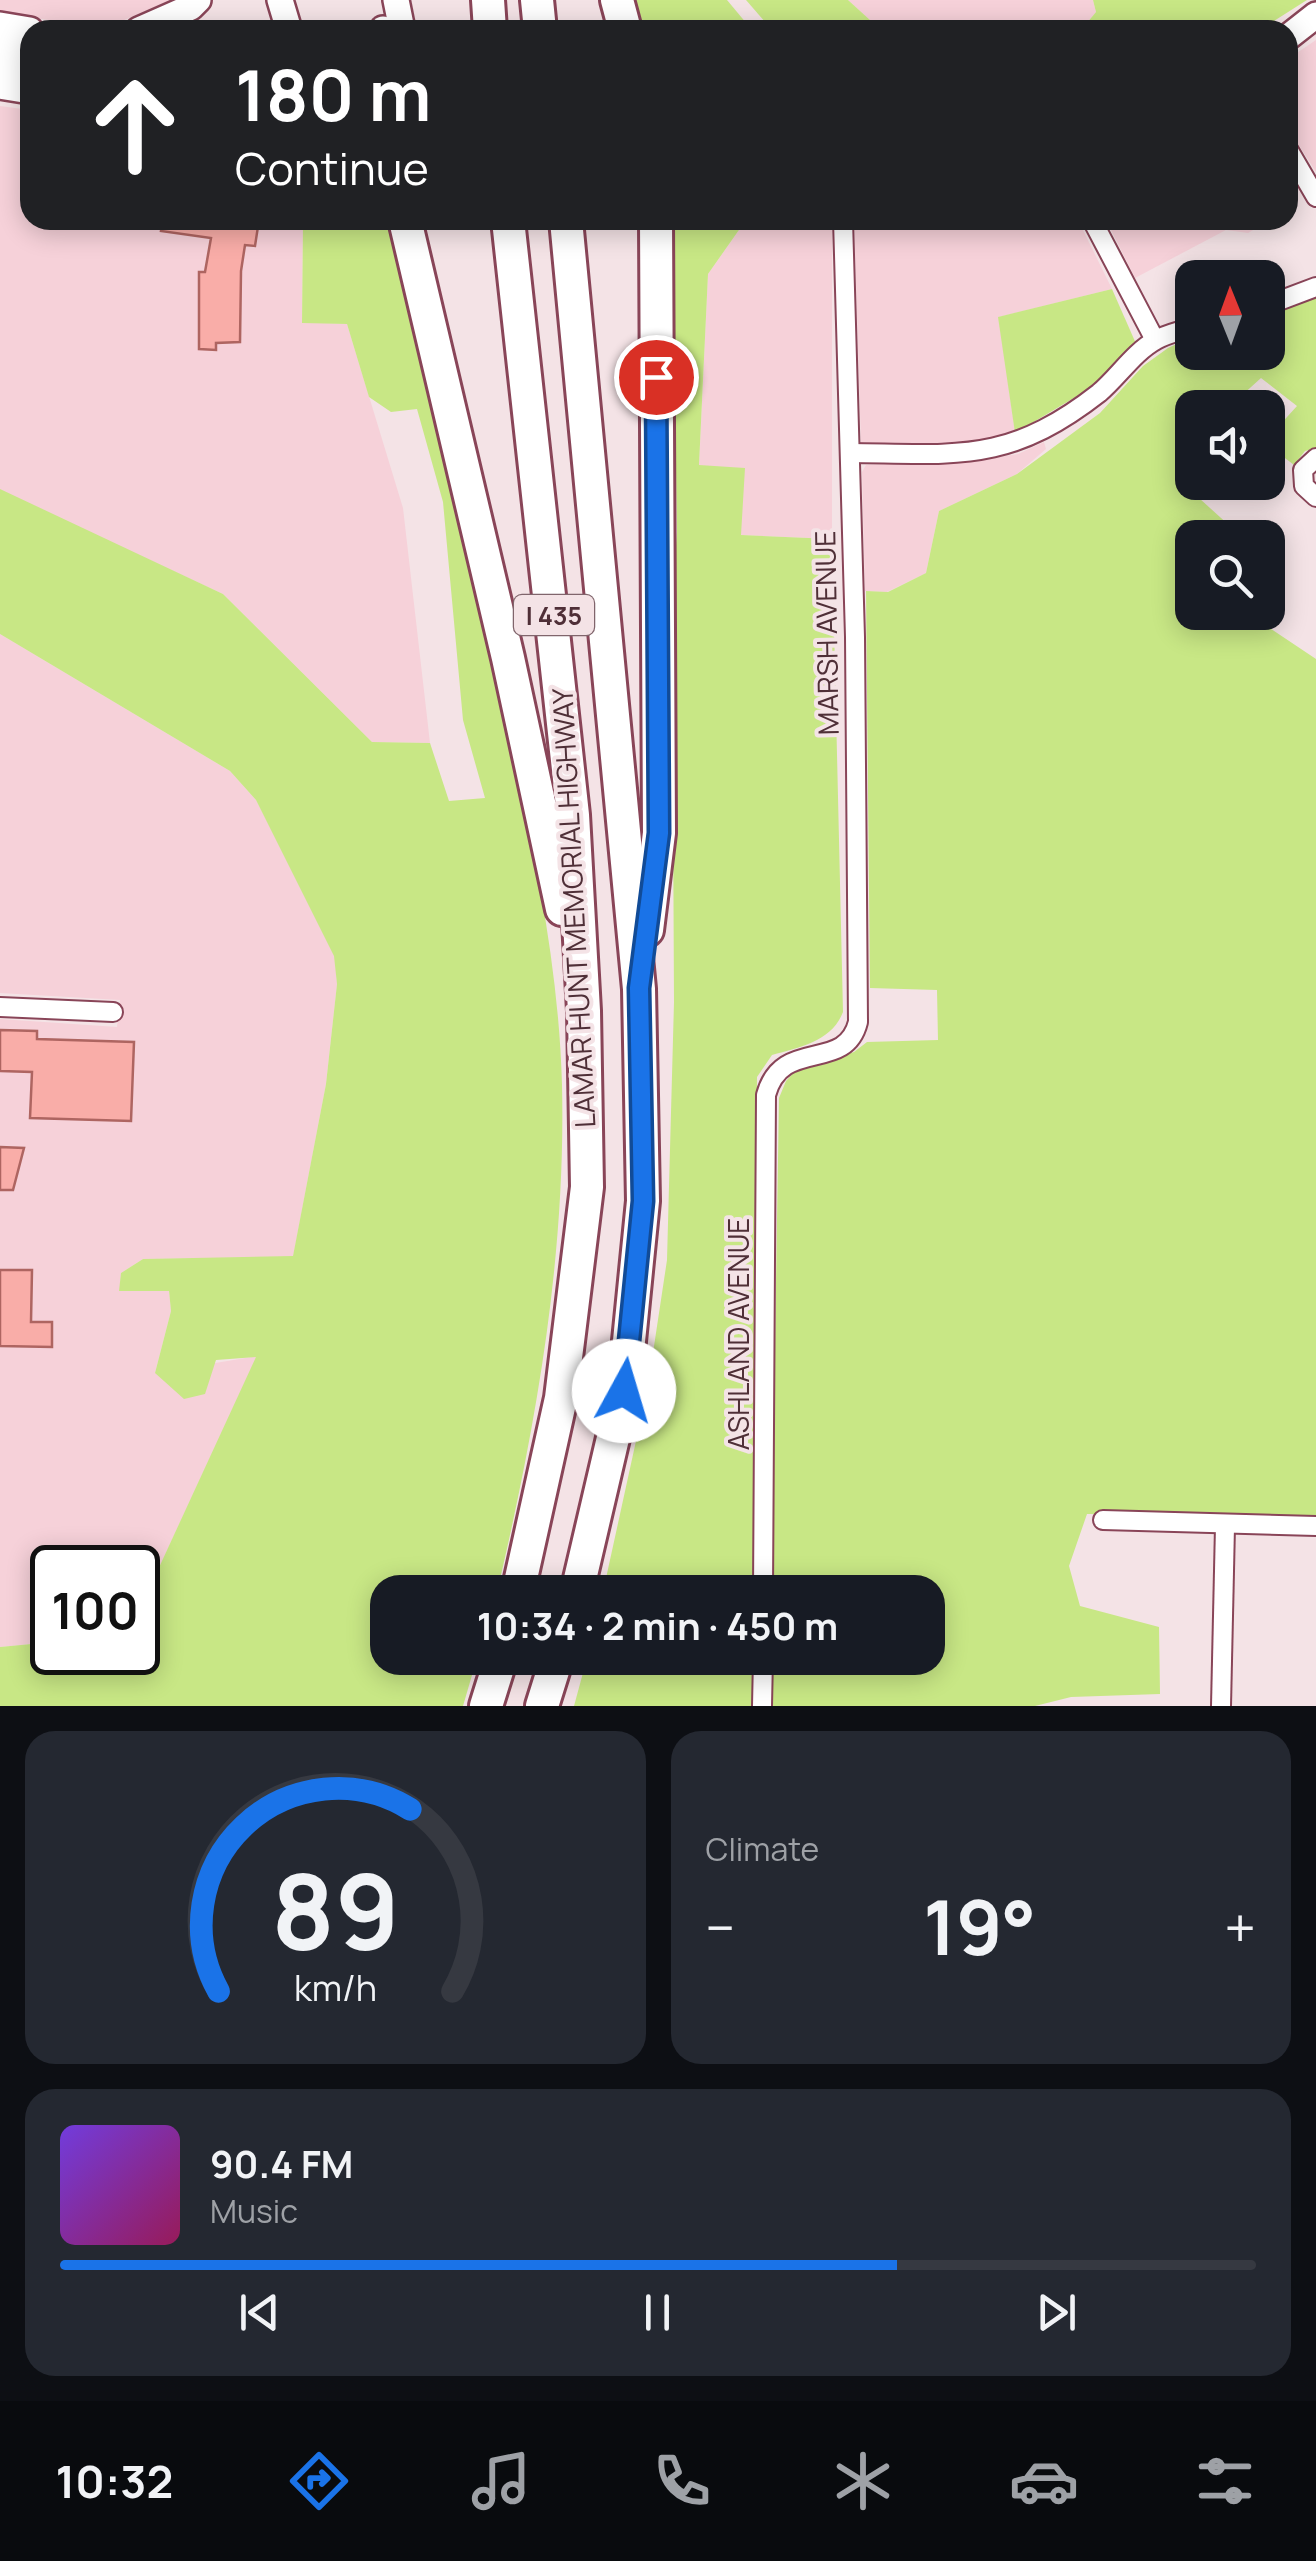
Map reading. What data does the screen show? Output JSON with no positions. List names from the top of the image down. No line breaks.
{"streets":{"highway":["I 435","LAMAR HUNT MEMORIAL HIGHWAY"],"street":["MARSH AVENUE","ASHLAND AVENUE"]},"crossings":[["MARSH AVENUE","ASHLAND AVENUE"]],"north":"top","page":{"turn":["180 m","Continue"],"limit":"100","trip":"10:34 · 2 min · 450 m","tile":"Climate","heat":["−","19°","+"],"song":["90.4 FM","Music"],"tabs":"10:32","gauge":["89","km/h"]}}
